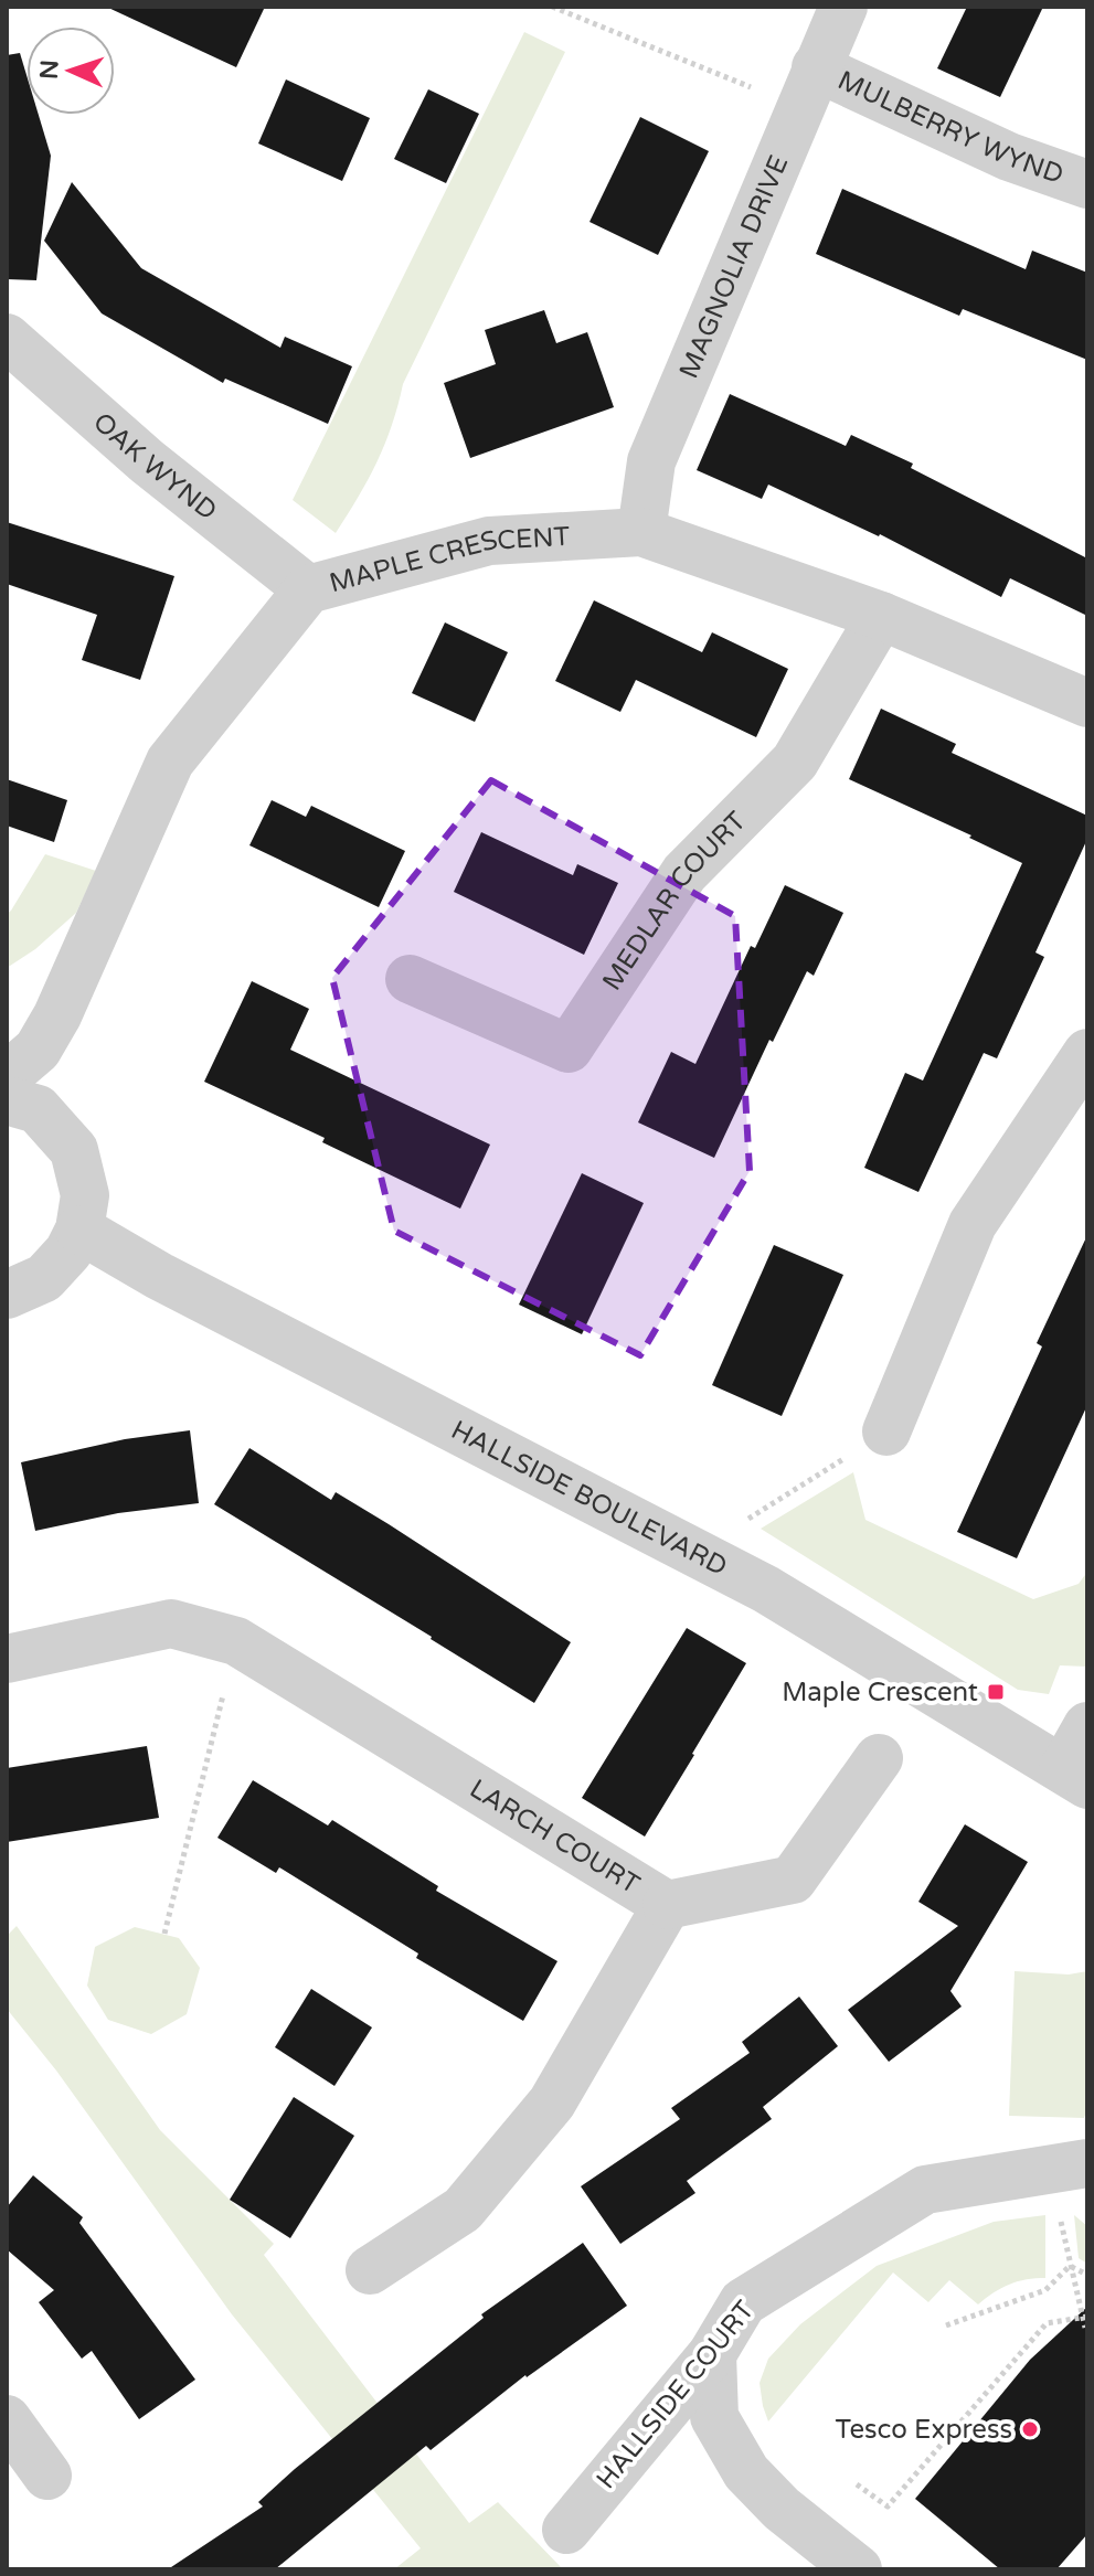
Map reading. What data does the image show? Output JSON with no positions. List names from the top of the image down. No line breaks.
{"streets":{"street":["MULBERRY WYND","MAGNOLIA DRIVE","OAK WYND","MAPLE CRESCENT","MEDLAR COURT","HALLSIDE BOULEVARD","LARCH COURT","HALLSIDE COURT"]},"crossings":[["MULBERRY WYND","MAGNOLIA DRIVE"],["MAGNOLIA DRIVE","MAPLE CRESCENT"],["OAK WYND","MAPLE CRESCENT"],["MAPLE CRESCENT","MEDLAR COURT"]],"places":{"transit":["Maple Crescent"],"other":["Tesco Express"]},"north":"left"}
